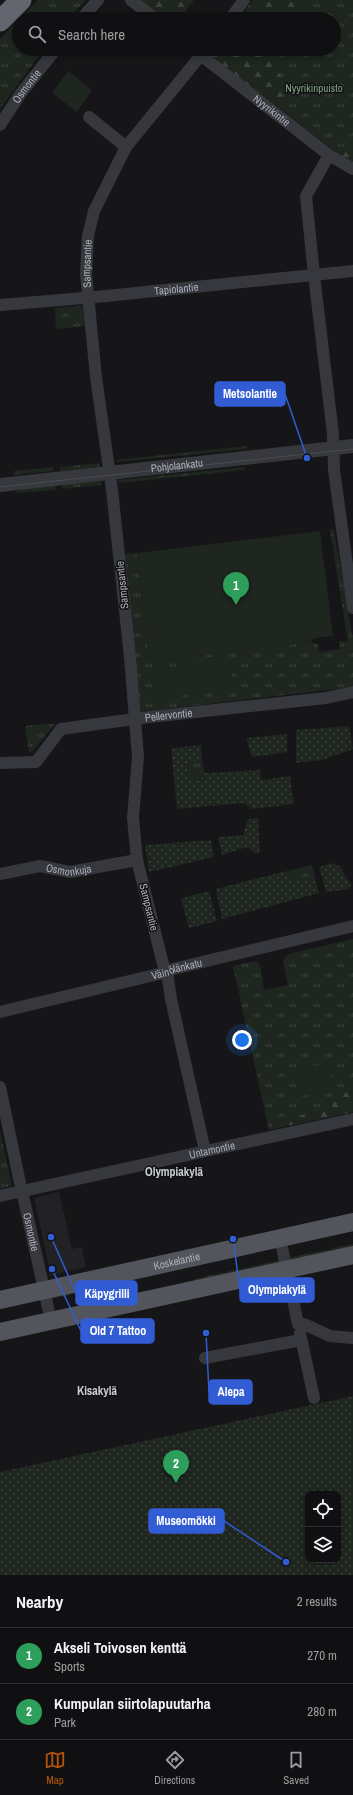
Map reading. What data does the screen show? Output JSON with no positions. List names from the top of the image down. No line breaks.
{"streets":{"main road":["Koskelantie"],"street":["Osmontie","Nyyrikintie","Sampsantie","Tapiolantie","Pohjolankatu","Pellervontie","Osmonkuja","Väinölänkatu","Untamontie"]},"crossings":[["Osmontie","Untamontie"],["Osmontie","Koskelantie"],["Sampsantie","Tapiolantie"],["Sampsantie","Pohjolankatu"],["Sampsantie","Pellervontie"],["Sampsantie","Osmonkuja"],["Sampsantie","Väinölänkatu"],["Sampsantie","Untamontie"]],"districts":["Olympiakylä","Kisakylä"],"parks":["Nyyrikinpuisto"],"places":["Metsolantie","Käpygrilli","Olympiakylä","Old 7 Tattoo","Alepa","Museomökki"],"page":{"search":"Search here","pins":["1","2"],"heading":["Nearby","2 results"],"list":[{"mark":"1","name":"Akseli Toivosen kenttä","note":"Sports","value":"270 m"},{"mark":"2","name":"Kumpulan siirtolapuutarha","note":"Park","value":"280 m"}],"nav":["Map","Directions","Saved"]}}
